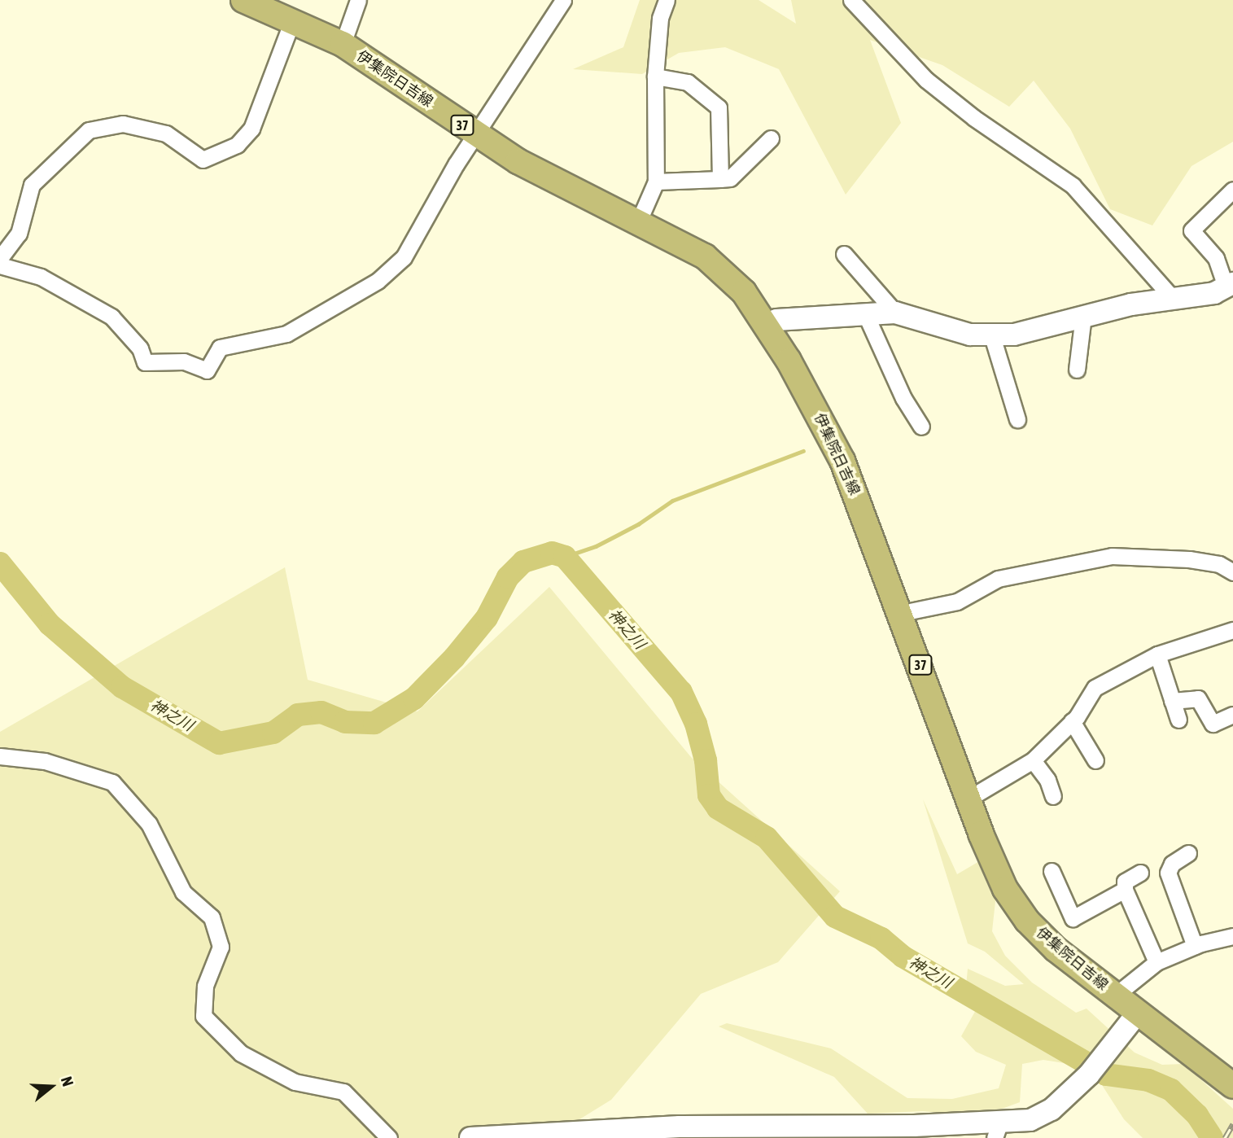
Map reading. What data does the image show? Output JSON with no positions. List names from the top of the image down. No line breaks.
{"streets":{"main road":["伊集院日吉線","37"]},"water":["神之川"],"north":"right"}
